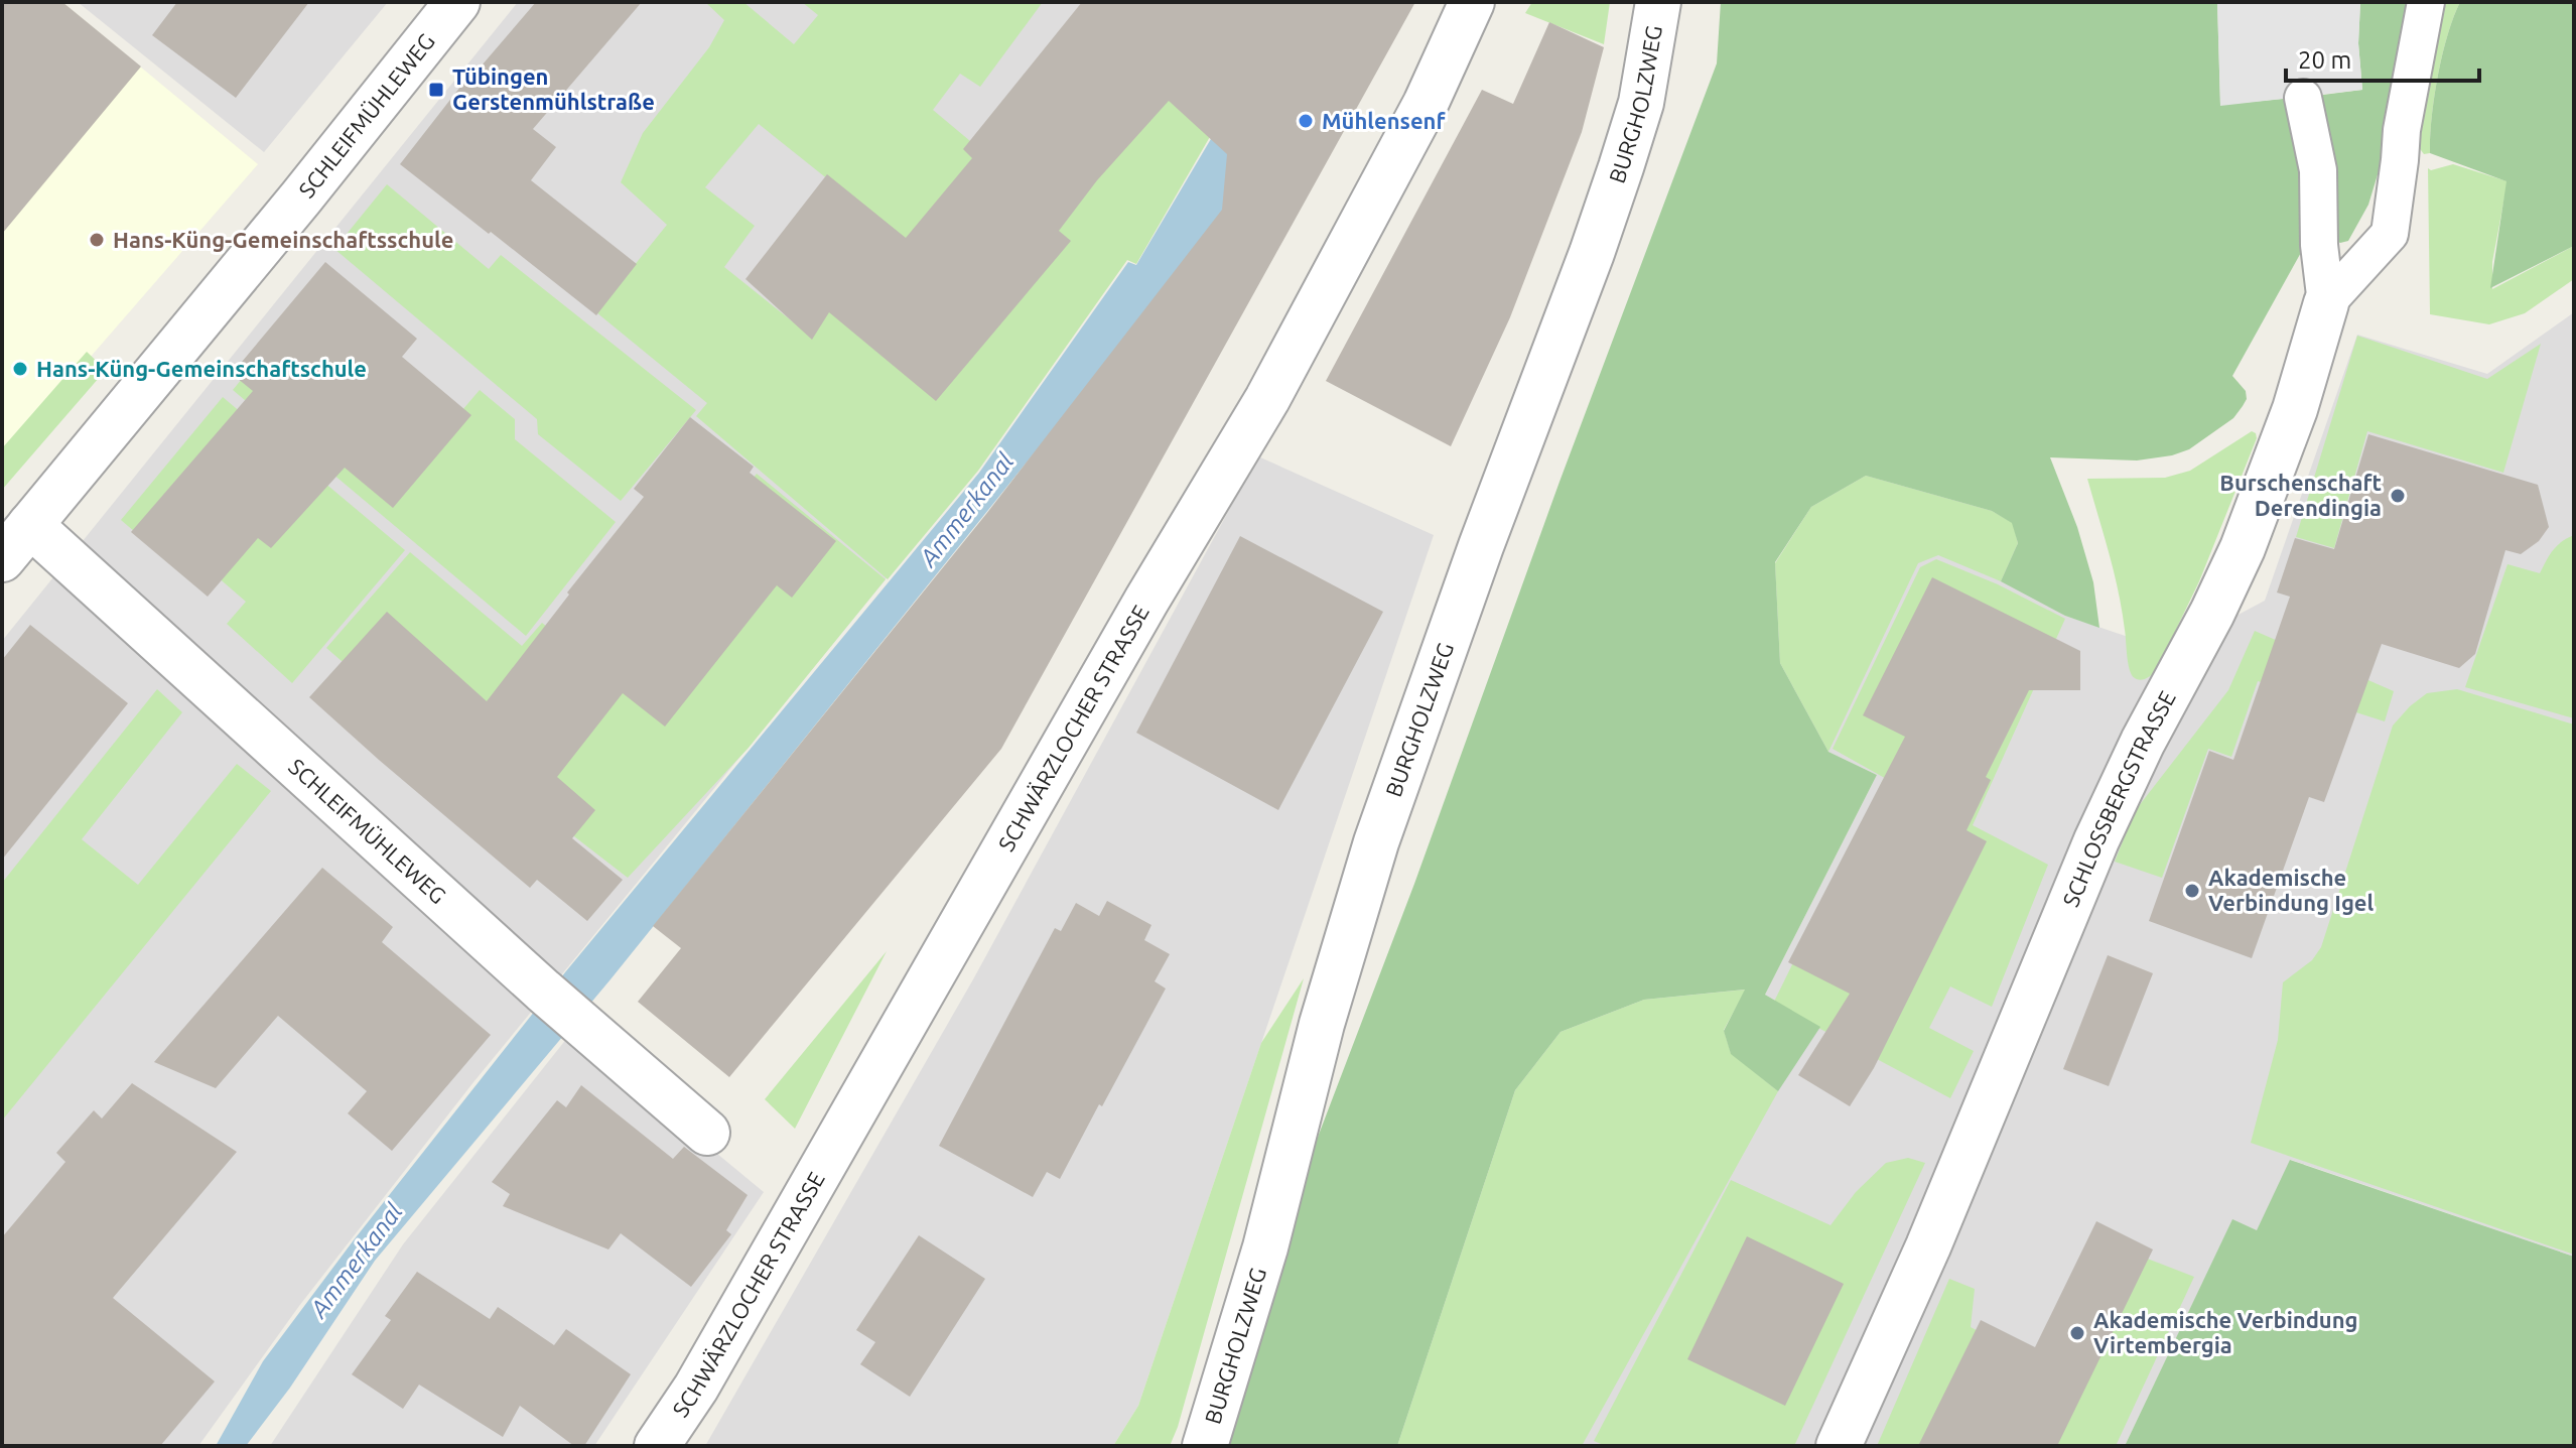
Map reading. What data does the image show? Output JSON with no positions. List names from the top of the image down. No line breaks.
{"streets":{"street":["BURGHOLZWEG","SCHLEIFMÜHLEWEG","SCHWÄRZLOCHER STRASSE","SCHLOSSBERGSTRASSE"]},"water":["Ammerkanal"],"places":{"transit":["Tübingen Gerstenmühlstraße"],"other":["Mühlensenf","Hans-Küng-Gemeinschaftsschule","Hans-Küng-Gemeinschaftschule","Burschenschaft Derendingia","Akademische Verbindung Igel","Akademische Verbindung Virtembergia"]},"scale_bar":"20 m"}
